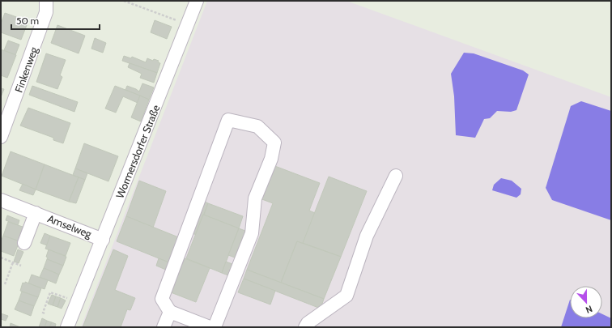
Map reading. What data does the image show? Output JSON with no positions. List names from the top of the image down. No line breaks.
{"streets":{"street":["Finkenweg","Wormersdorfer Straße","Amselweg"]},"crossings":[["Wormersdorfer Straße","Amselweg"]],"scale_bar":"50 m","north":"bottom"}
